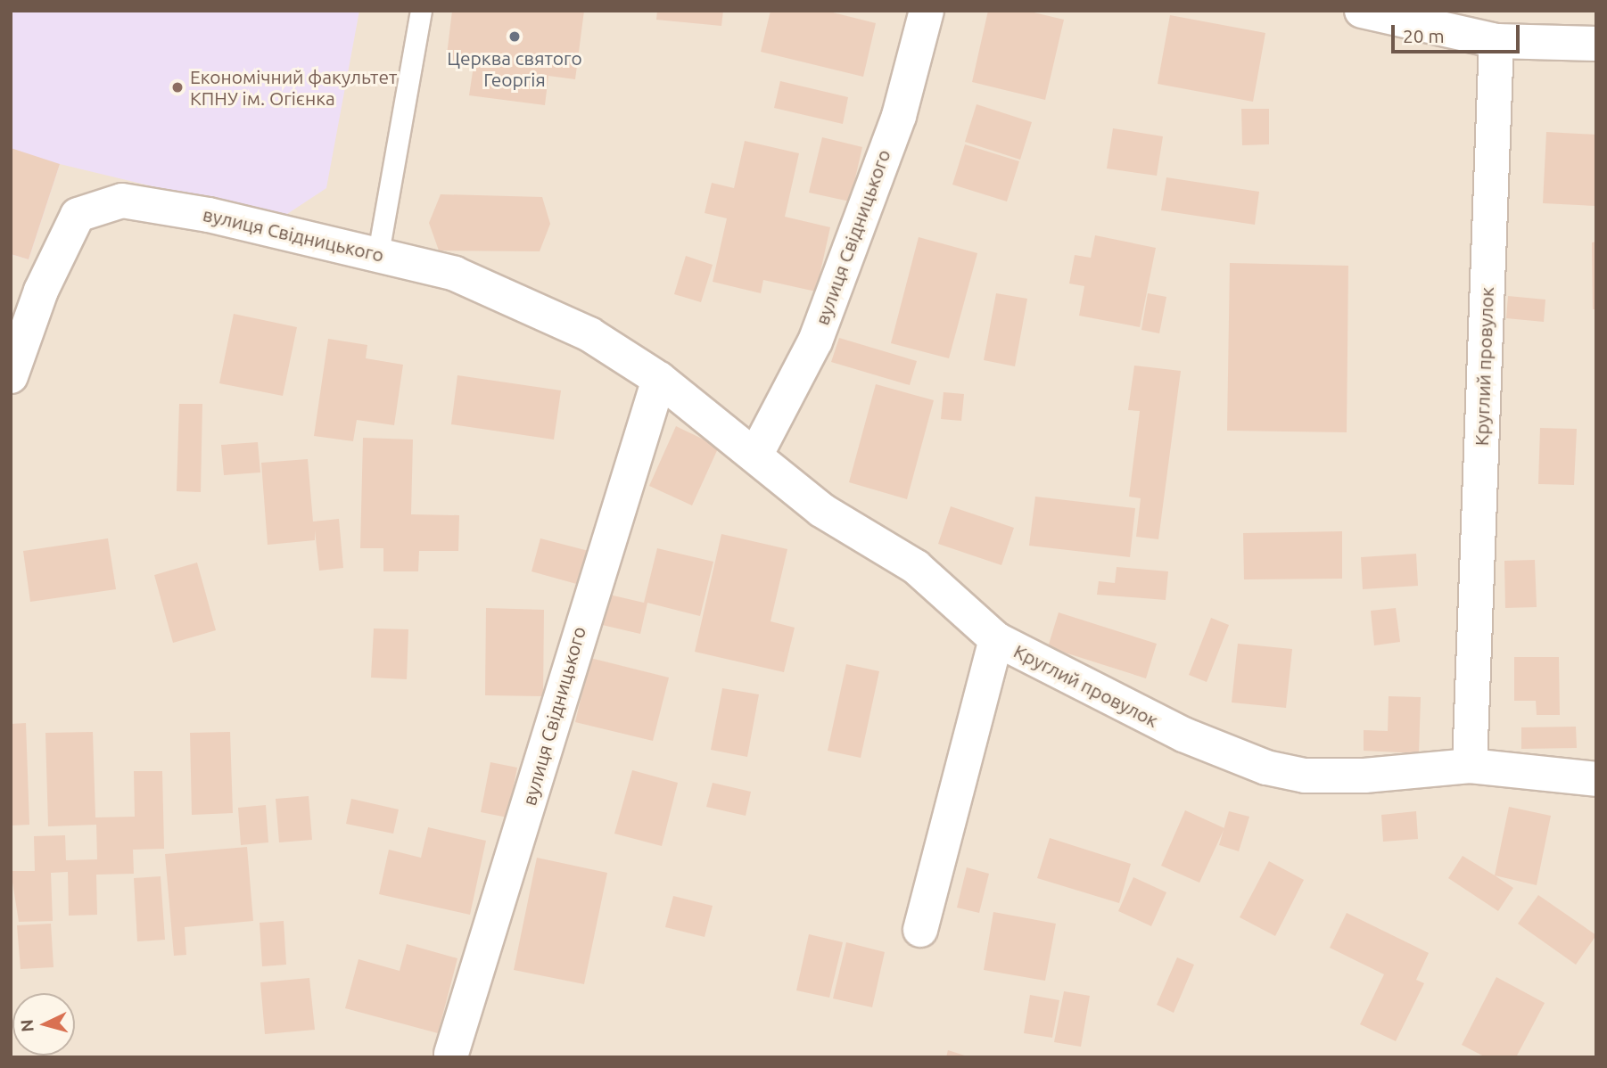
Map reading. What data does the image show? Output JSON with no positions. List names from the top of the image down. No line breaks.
{"streets":{"street":["вулиця Свідницького","Круглий провулок"]},"crossings":[["вулиця Свідницького","Круглий провулок"]],"places":["Церква святого Георгія","Економічний факультет КПНУ ім. Огієнка"],"scale_bar":"20 m","north":"left"}
